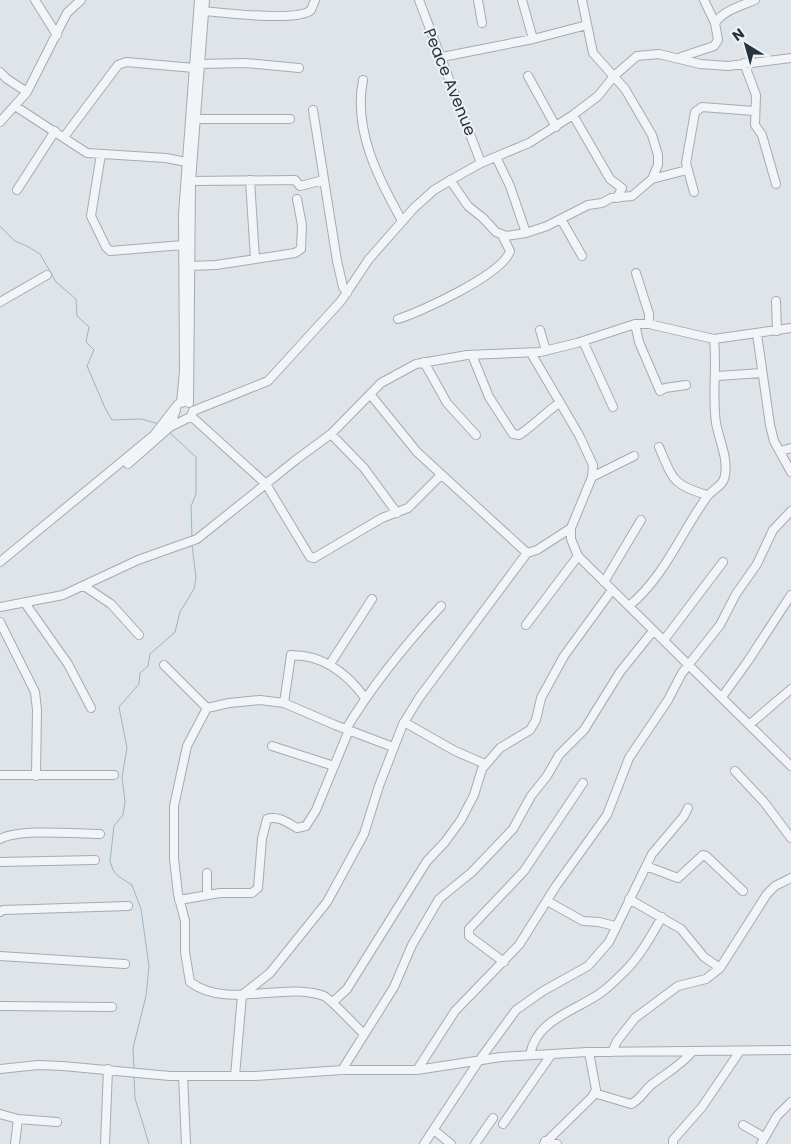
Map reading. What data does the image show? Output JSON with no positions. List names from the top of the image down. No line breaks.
{"streets":{"street":["Peace Avenue"]},"north":"top left"}
